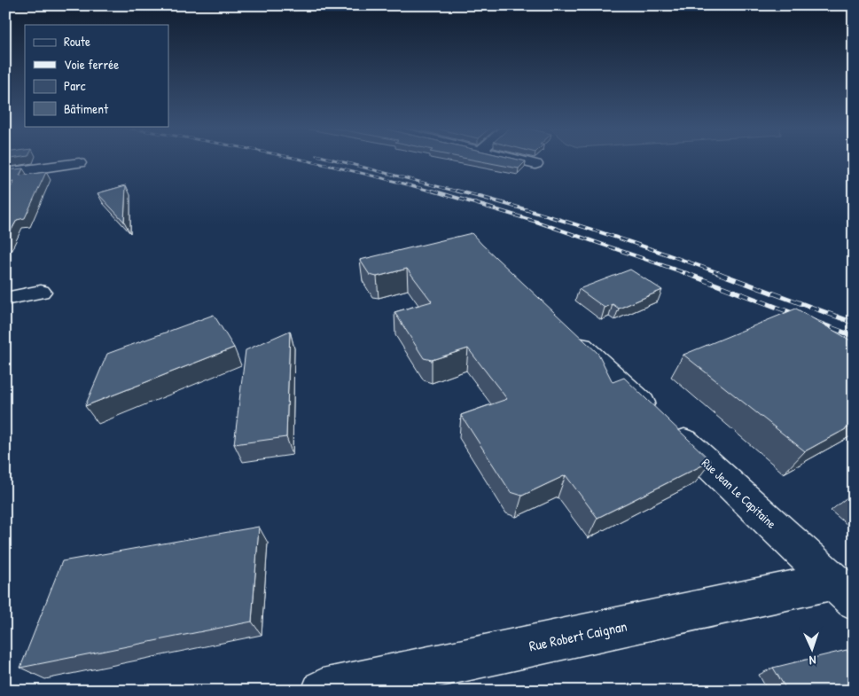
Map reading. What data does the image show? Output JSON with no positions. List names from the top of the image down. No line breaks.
{"streets":{"street":["Rue Jean Le Capitaine","Rue Robert Caignan"]},"crossings":[["Rue Jean Le Capitaine","Rue Robert Caignan"]],"legend":["Route","Voie ferrée","Parc","Bâtiment"],"north":"bottom"}
